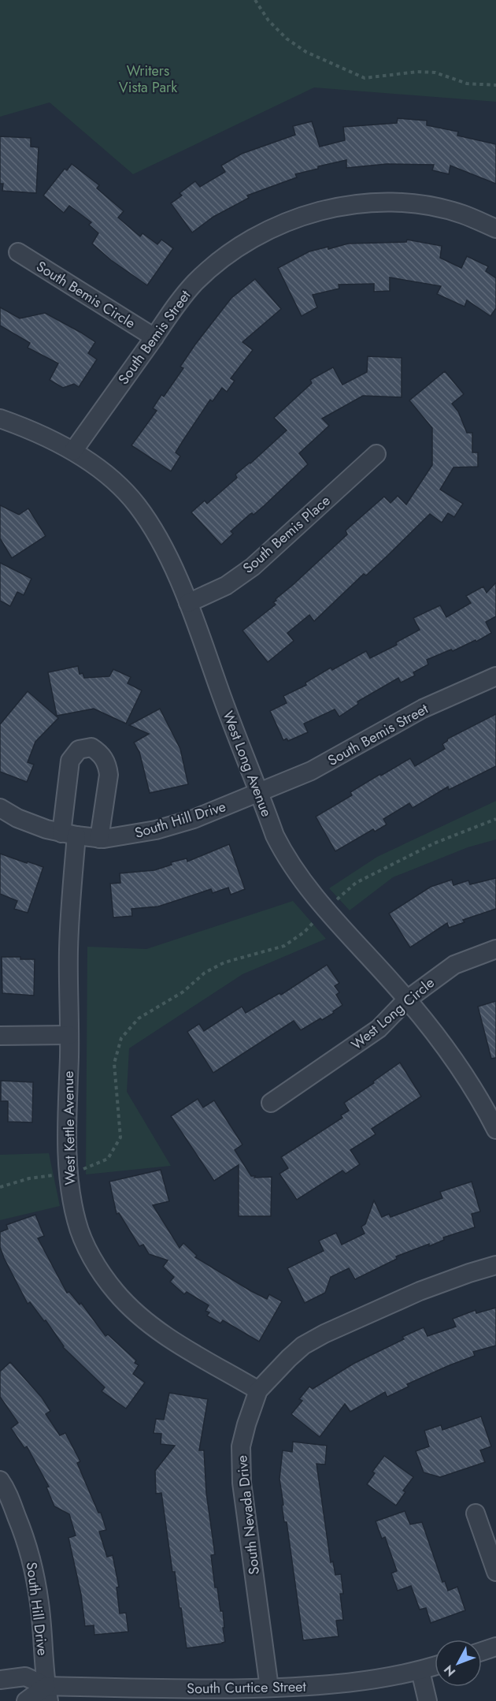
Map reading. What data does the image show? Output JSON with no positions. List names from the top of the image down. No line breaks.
{"streets":{"street":["South Bemis Circle","South Bemis Street","South Bemis Place","West Long Avenue","South Hill Drive","West Long Circle","West Kettle Avenue","South Nevada Drive","South Curtice Street"]},"crossings":[["South Bemis Circle","South Bemis Street"],["South Bemis Street","West Long Avenue"],["South Bemis Street","South Hill Drive"],["South Bemis Place","West Long Avenue"],["West Long Avenue","South Hill Drive"],["West Long Avenue","West Long Circle"],["South Hill Drive","West Kettle Avenue"],["South Hill Drive","South Curtice Street"],["West Kettle Avenue","South Nevada Drive"],["South Nevada Drive","South Curtice Street"]],"parks":["Writers Vista Park"],"north":"bottom left"}
